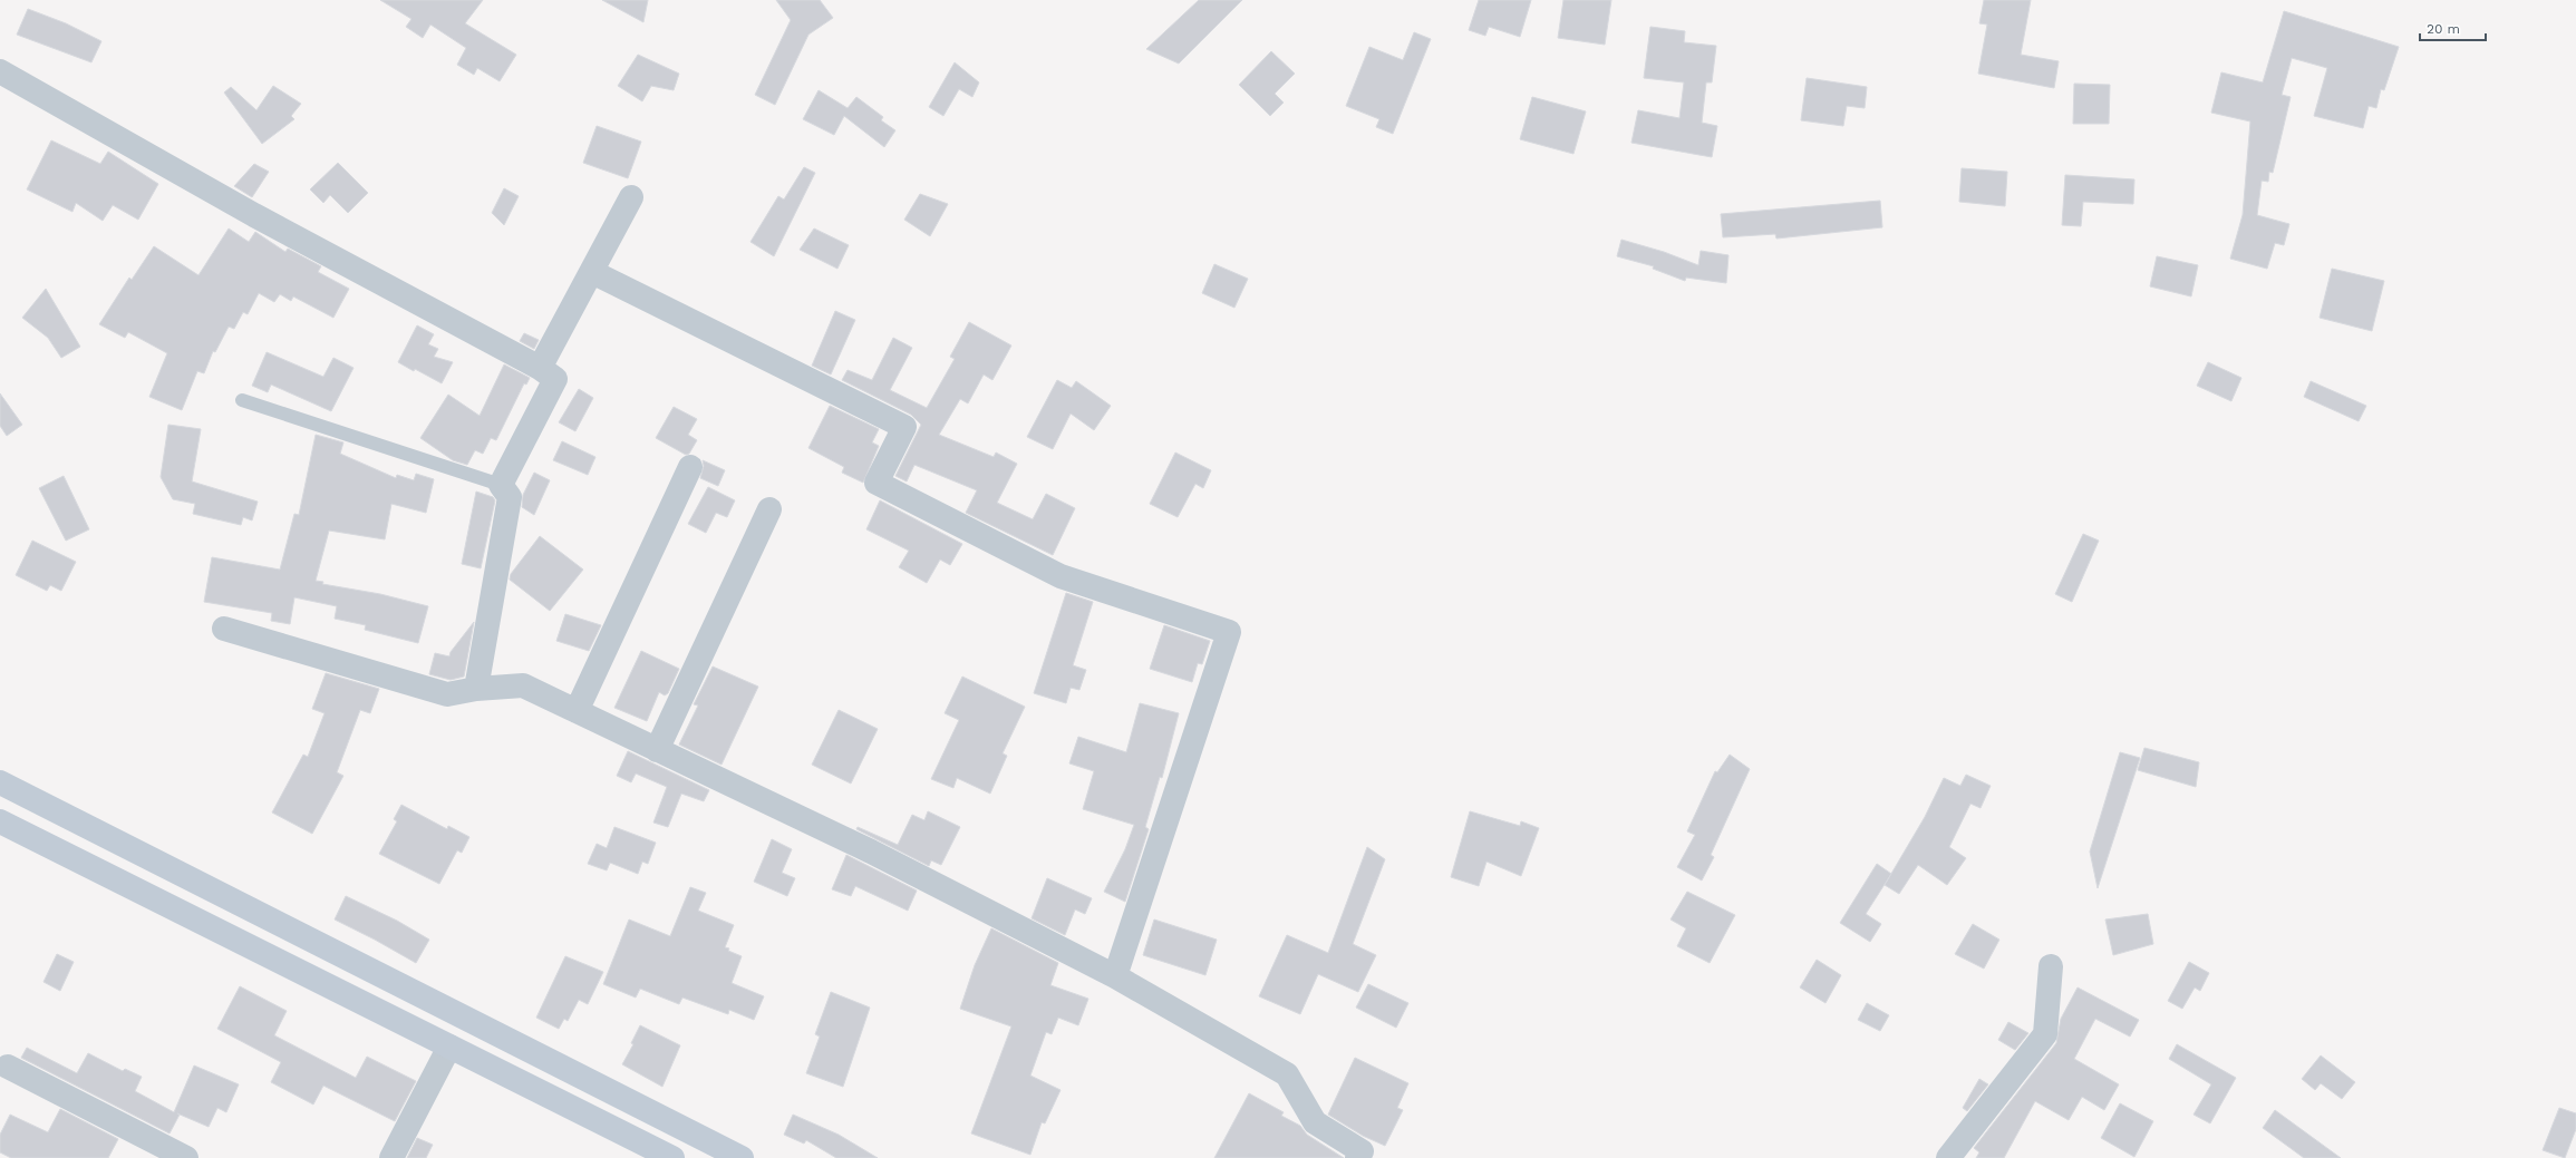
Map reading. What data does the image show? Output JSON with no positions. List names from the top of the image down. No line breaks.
{"scale_bar":"20 m"}
